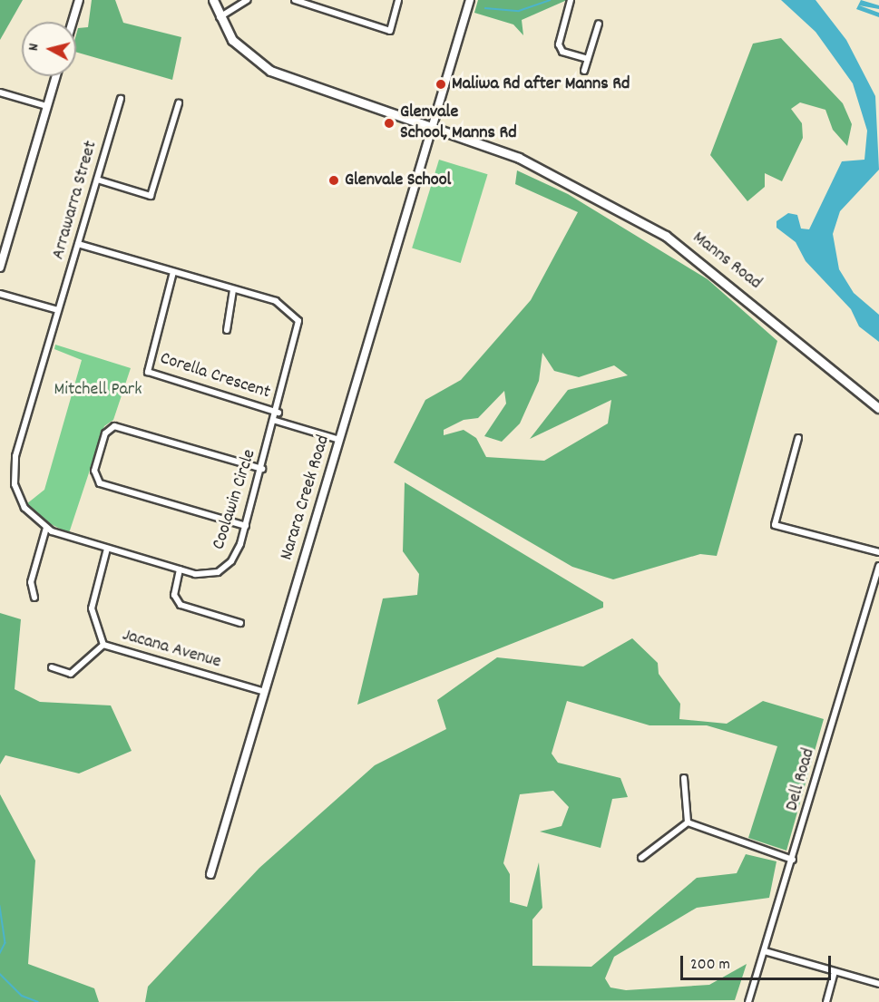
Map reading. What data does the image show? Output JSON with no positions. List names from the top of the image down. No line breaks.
{"streets":{"main road":["Manns Road"],"street":["Arrawarra Street","Corella Crescent","Narara Creek Road","Coolawin Circle","Jacana Avenue","Dell Road"]},"crossings":[["Arrawarra Street","Coolawin Circle"],["Manns Road","Narara Creek Road"],["Corella Crescent","Coolawin Circle"],["Narara Creek Road","Jacana Avenue"],["Coolawin Circle","Jacana Avenue"]],"parks":["Mitchell Park"],"places":["Maliwa Rd after Manns Rd","Glenvale School, Manns Rd","Glenvale School"],"scale_bar":"200 m","north":"left"}
